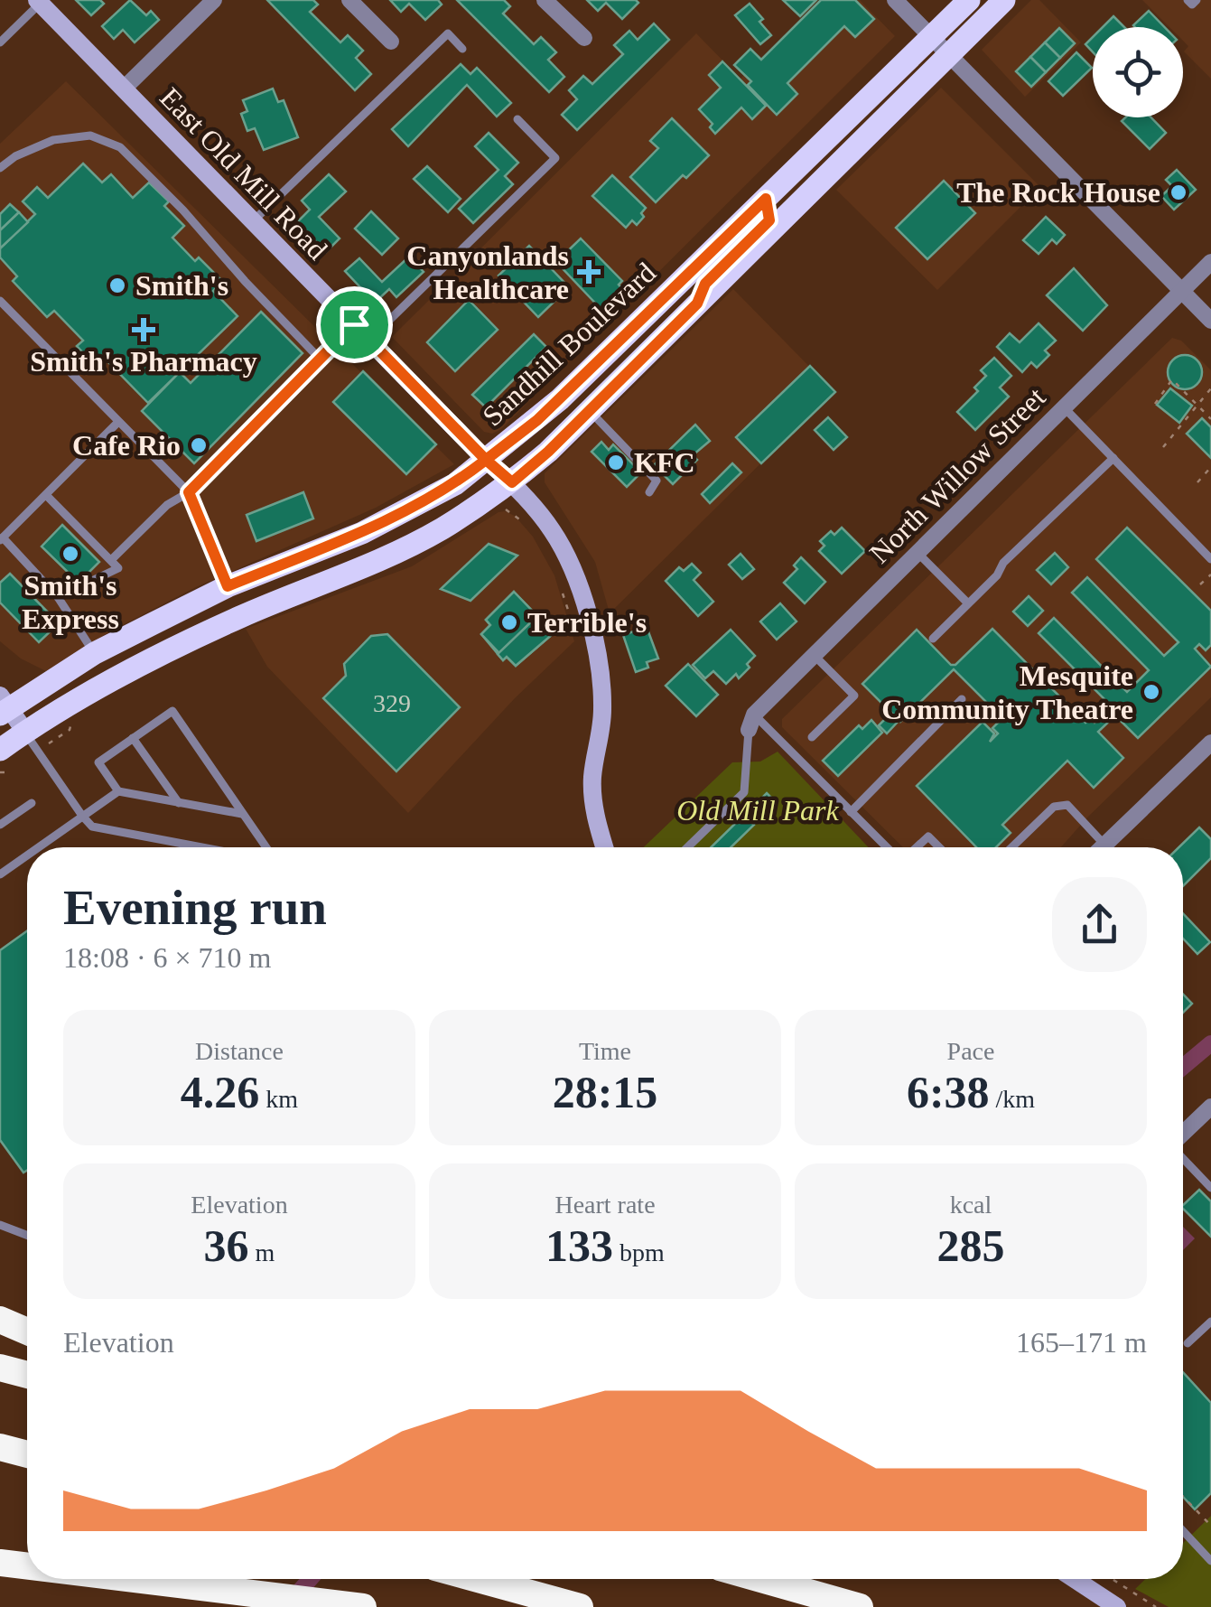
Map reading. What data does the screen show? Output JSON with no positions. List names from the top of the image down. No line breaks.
{"streets":{"main road":["Sandhill Boulevard"],"street":["East Old Mill Road","North Willow Street"]},"crossings":[["East Old Mill Road","Sandhill Boulevard"]],"parks":["Old Mill Park"],"places":{"other":["The Rock House","Smith's","Cafe Rio","KFC","Smith's Express","Terrible's","Mesquite Community Theatre"],"health":["Canyonlands Healthcare","Smith's Pharmacy"]},"house_numbers":["329"],"page":{"heading":["Evening run","18:08 · 6 × 710 m"],"stats":[["Distance","4.26 km"],["Time","28:15"],["Pace","6:38 /km"],["Elevation","36 m"],["Heart rate","133 bpm"],["kcal","285"]],"chart":["Elevation","165–171 m"]}}
